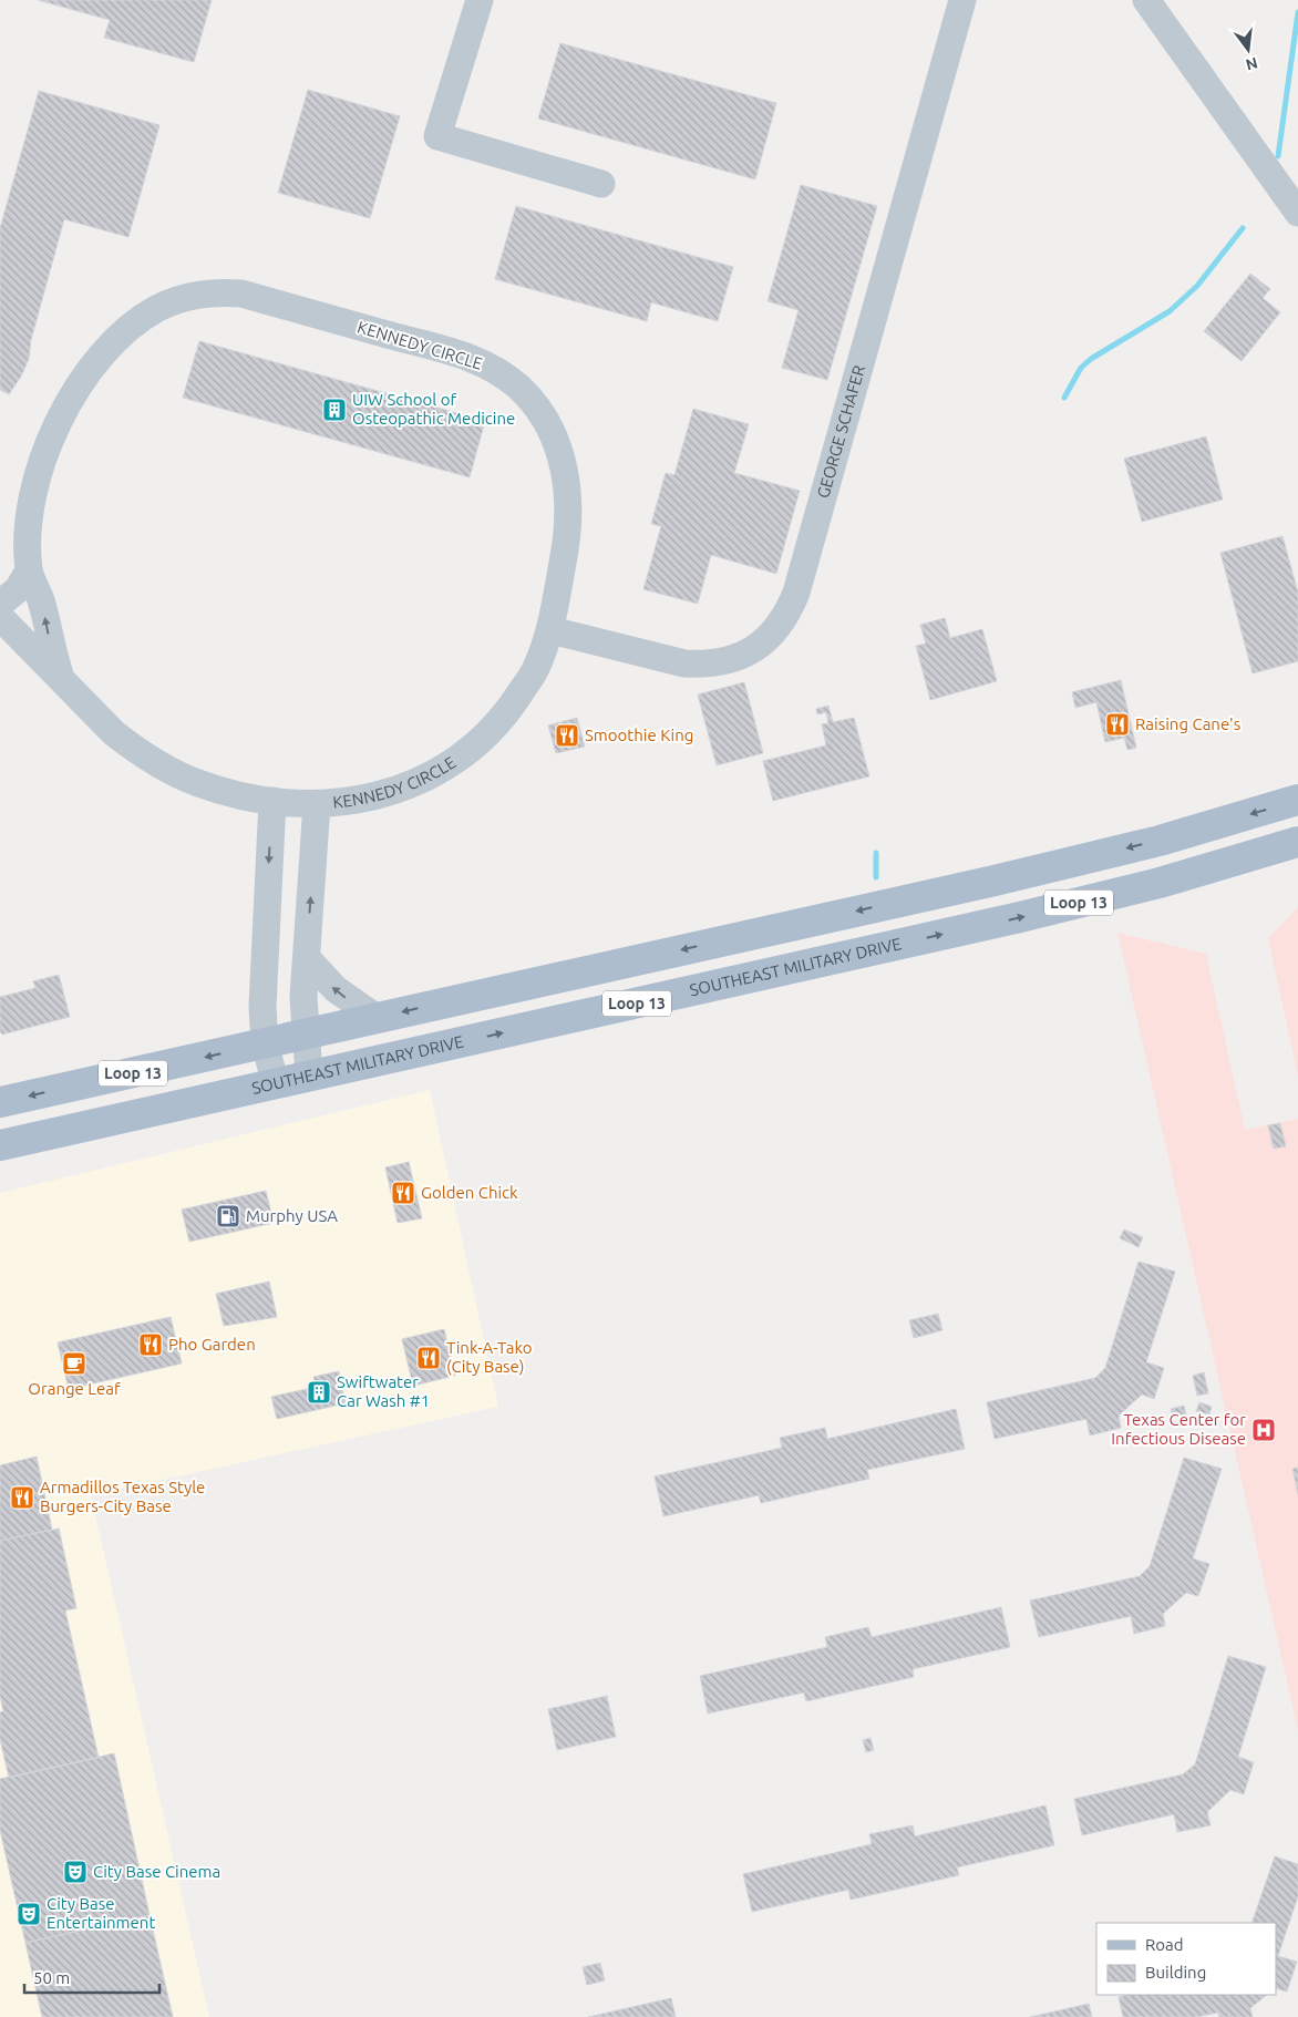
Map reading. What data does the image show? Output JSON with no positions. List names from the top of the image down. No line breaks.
{"streets":{"main road":["Loop 13","SOUTHEAST MILITARY DRIVE"],"street":["KENNEDY CIRCLE","GEORGE SCHAFER"]},"crossings":[["KENNEDY CIRCLE","GEORGE SCHAFER"],["KENNEDY CIRCLE","Loop 13"],["KENNEDY CIRCLE","SOUTHEAST MILITARY DRIVE"]],"places":{"building":["UIW School of Osteopathic Medicine","Swiftwater Car Wash #1"],"restaurant":["Raising Cane's","Smoothie King","Golden Chick","Pho Garden","Tink-A-Tako (City Base)","Armadillos Texas Style Burgers-City Base"],"fuel station":["Murphy USA"],"cafe":["Orange Leaf"],"hospital":["Texas Center for Infectious Disease"],"theatre":["City Base Cinema","City Base Entertainment"]},"legend":["Road","Building"],"scale_bar":"50 m","north":"bottom"}
